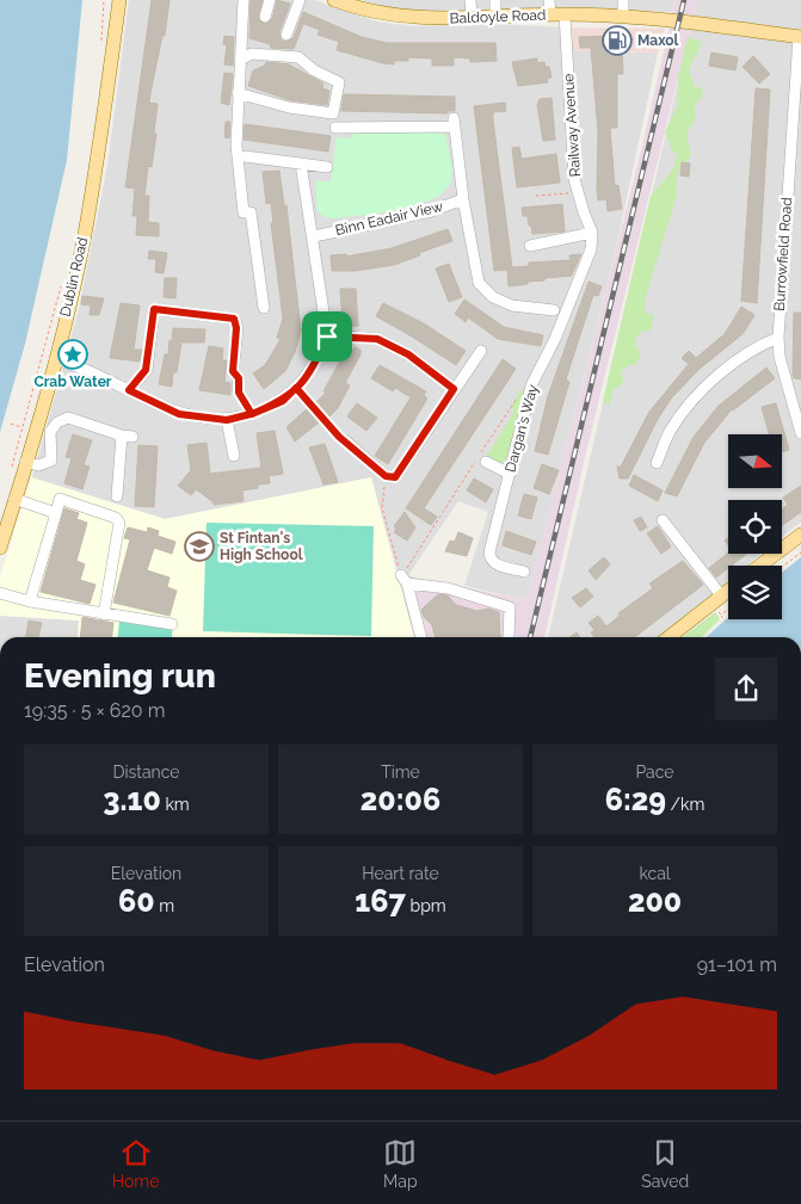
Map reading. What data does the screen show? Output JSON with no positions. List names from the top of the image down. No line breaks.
{"streets":{"main road":["Baldoyle Road","Dublin Road"],"street":["Railway Avenue","Binn Eadair View","Burrowfield Road","Dargan's Way"]},"crossings":[["Baldoyle Road","Railway Avenue"],["Baldoyle Road","Burrowfield Road"],["Railway Avenue","Dargan's Way"]],"places":{"fuel station":["Maxol"],"place":["Crab Water"],"school or university":["St Fintan's High School"]},"north":"right","page":{"heading":["Evening run","19:35 · 5 × 620 m"],"stats":[["Distance","3.10 km"],["Time","20:06"],["Pace","6:29 /km"],["Elevation","60 m"],["Heart rate","167 bpm"],["kcal","200"]],"chart":["Elevation","91–101 m"],"tabs":["Home","Map","Saved"]}}
